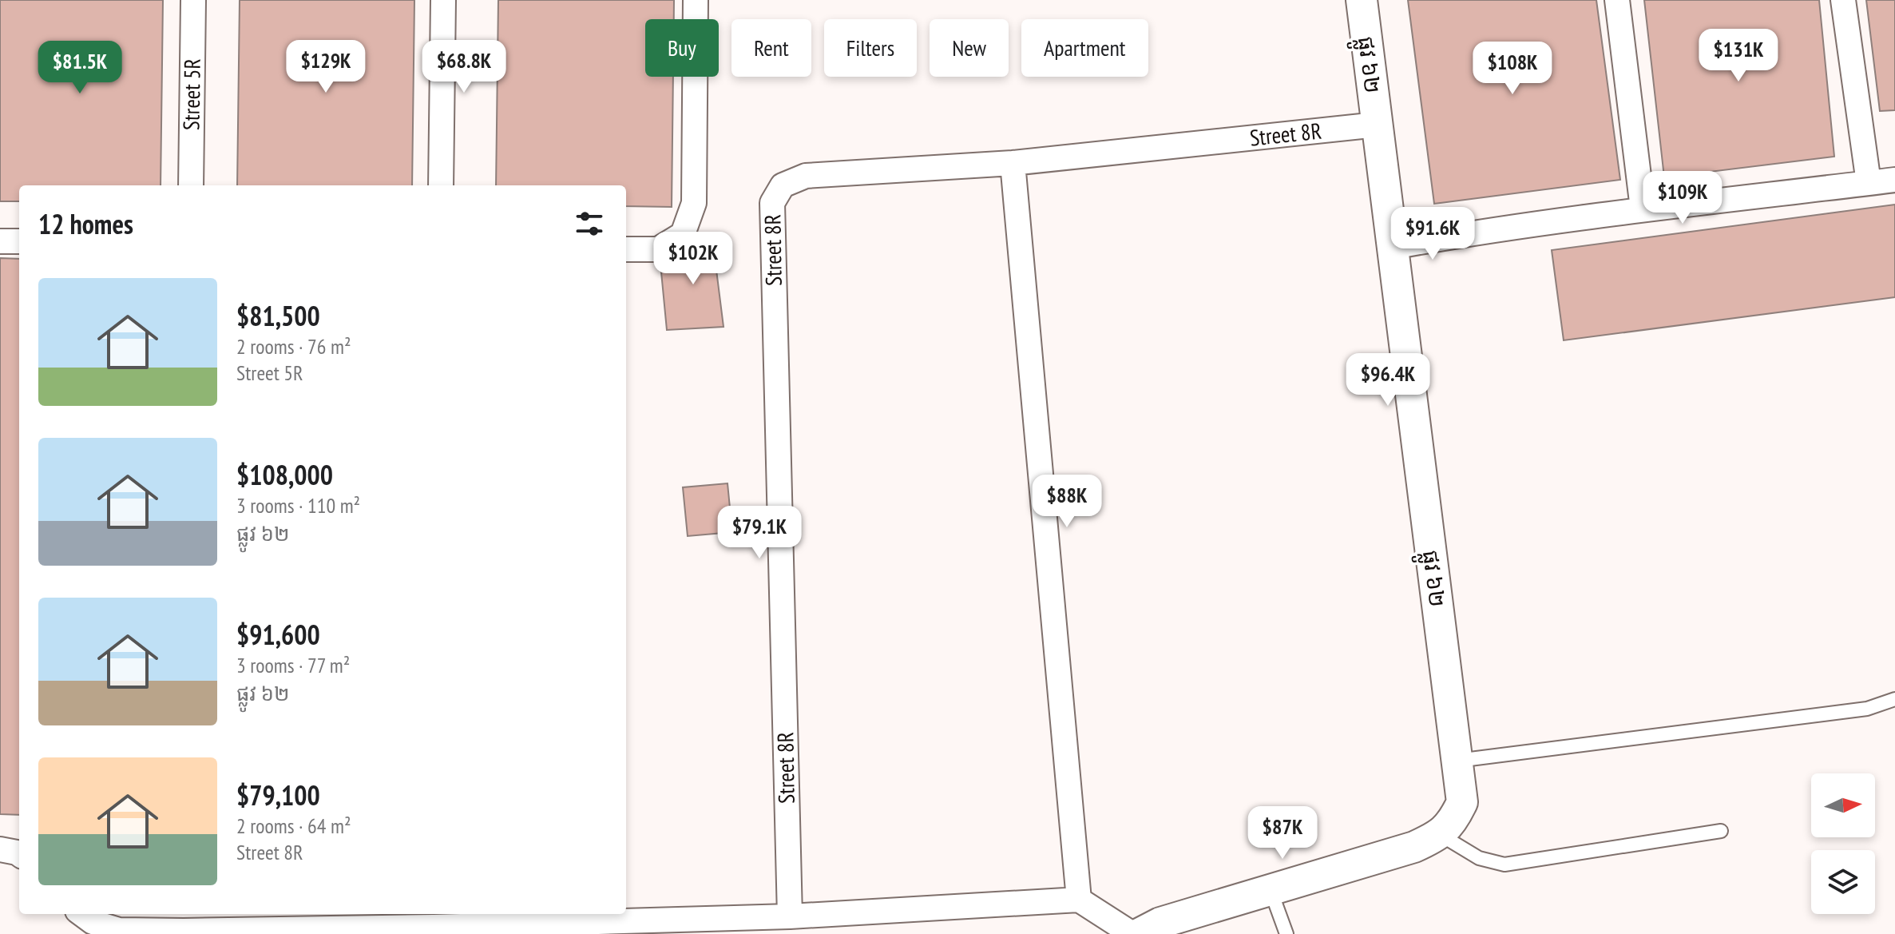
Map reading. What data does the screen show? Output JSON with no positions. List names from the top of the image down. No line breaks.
{"streets":{"street":["ផ្លូវ ៦២","Street 5R","Street 8R"]},"crossings":[["ផ្លូវ ៦២","Street 8R"]],"north":"right","page":{"chip":["Buy","Rent","Filters","New","Apartment"],"price":["$131K","$129K","$68.8K","$81.5K","$108K","$109K","$91.6K","$102K","$96.4K","$88K","$79.1K","$87K"],"heading":"12 homes","list":[{"name":"$81,500","note":"2 rooms · 76 m² · Street 5R"},{"name":"$108,000","note":"3 rooms · 110 m² · ផ្លូវ ៦២"},{"name":"$91,600","note":"3 rooms · 77 m² · ផ្លូវ ៦២"},{"name":"$79,100","note":"2 rooms · 64 m² · Street 8R"}]}}
